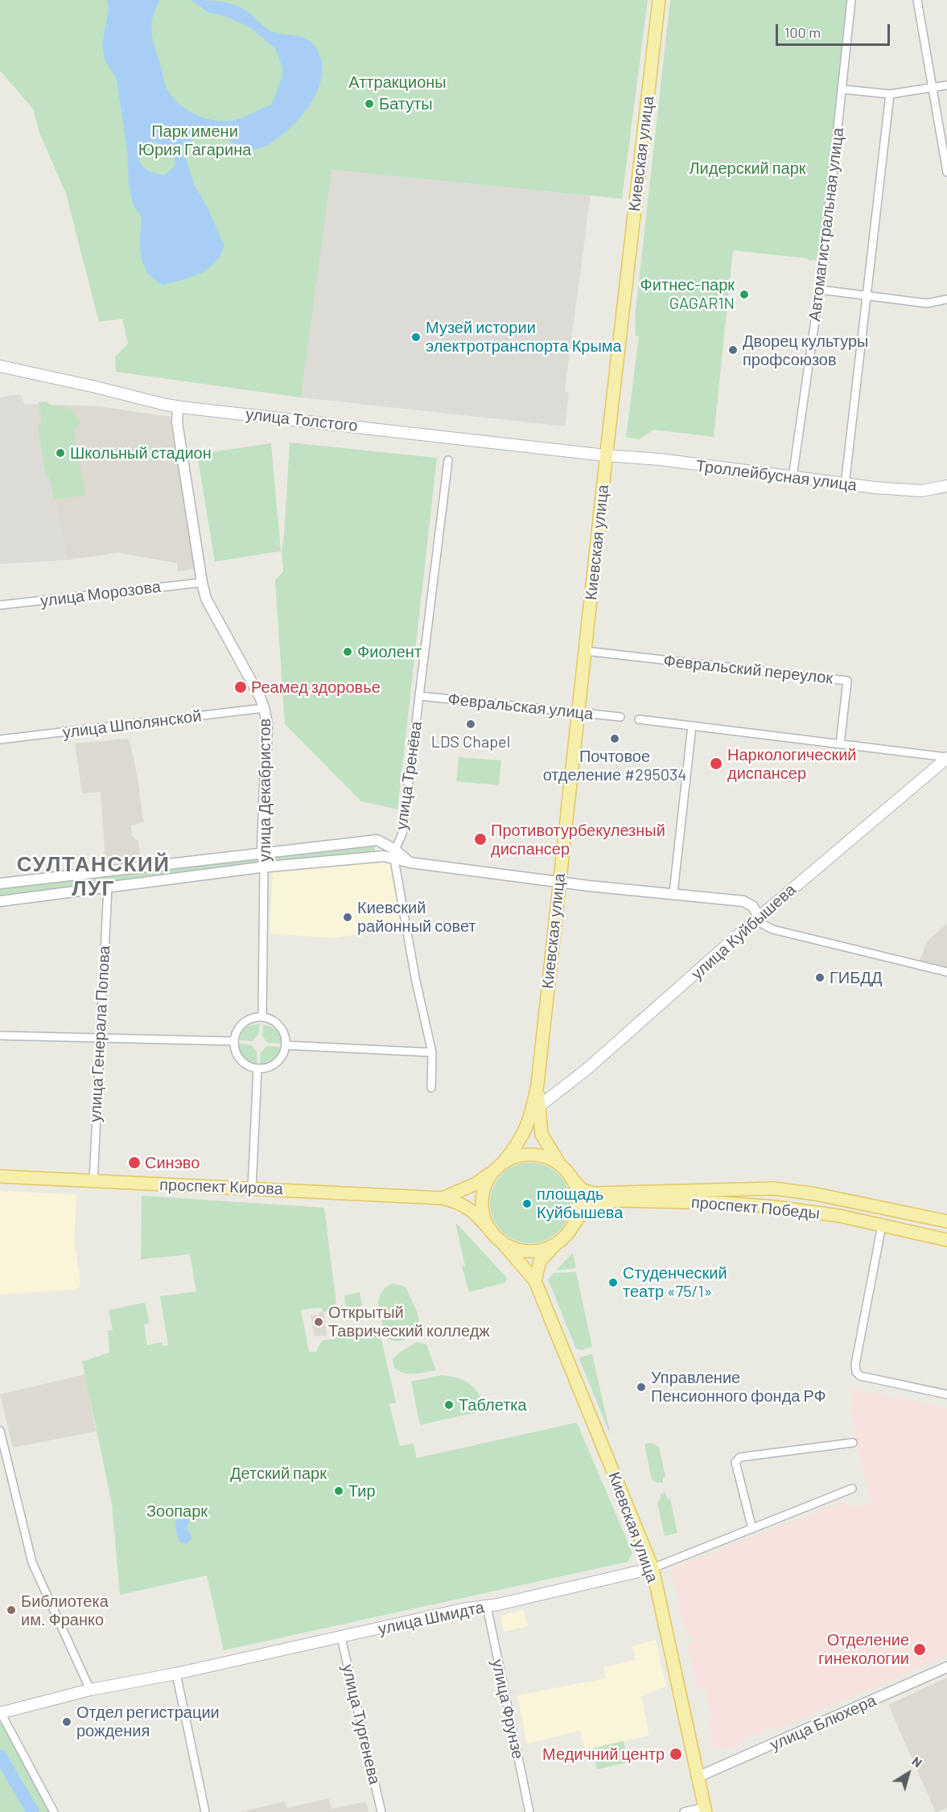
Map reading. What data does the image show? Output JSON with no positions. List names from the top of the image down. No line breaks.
{"streets":{"main road":["Киевская улица","улица Толстого","Троллейбусная улица","улица Куйбышева","проспект Кирова","проспект Победы","улица Шмидта"],"street":["Автомагистральная улица","улица Морозова","Февральский переулок","Февральская улица","улица Шполянской","улица Тренёва","улица Декабристов","улица Генерала Попова","улица Фрунзе","улица Блюхера","улица Тургенева"]},"crossings":[["Киевская улица","улица Толстого"],["Киевская улица","Троллейбусная улица"],["Киевская улица","Февральский переулок"],["Киевская улица","Февральская улица"],["Киевская улица","улица Куйбышева"],["Киевская улица","проспект Победы"],["Киевская улица","улица Шмидта"],["Киевская улица","улица Блюхера"],["Автомагистральная улица","Троллейбусная улица"],["улица Толстого","Троллейбусная улица"],["улица Толстого","улица Декабристов"],["улица Морозова","улица Декабристов"],["Февральская улица","улица Тренёва"],["улица Шполянской","улица Декабристов"],["улица Генерала Попова","проспект Кирова"],["улица Шмидта","улица Фрунзе"],["улица Шмидта","улица Тургенева"]],"districts":["СУЛТАНСКИЙ ЛУГ"],"parks":["Аттракционы","Парк имени Юрия Гагарина","Лидерский парк","Детский парк","Зоопарк"],"places":["Батуты","Фитнес-парк GAGAR1N","Музей истории электротранспорта Крыма","Дворец культуры профсоюзов","Школьный стадион","Фиолент","Реамед здоровье","LDS Chapel","Почтовое отделение #295034","Наркологический диспансер","Противотурбекулезный диспансер","Киевский районный совет","ГИБДД","Синэво","площадь Куйбышева","Студенческий театр «75/1»","Открытый Таврический колледж","Управление Пенсионного фонда РФ","Таблетка","Тир","Библиотека им. Франко","Отделение гинекологии","Отдел регистрации рождения","Медичний центр"],"scale_bar":"100 m","north":"top right"}
